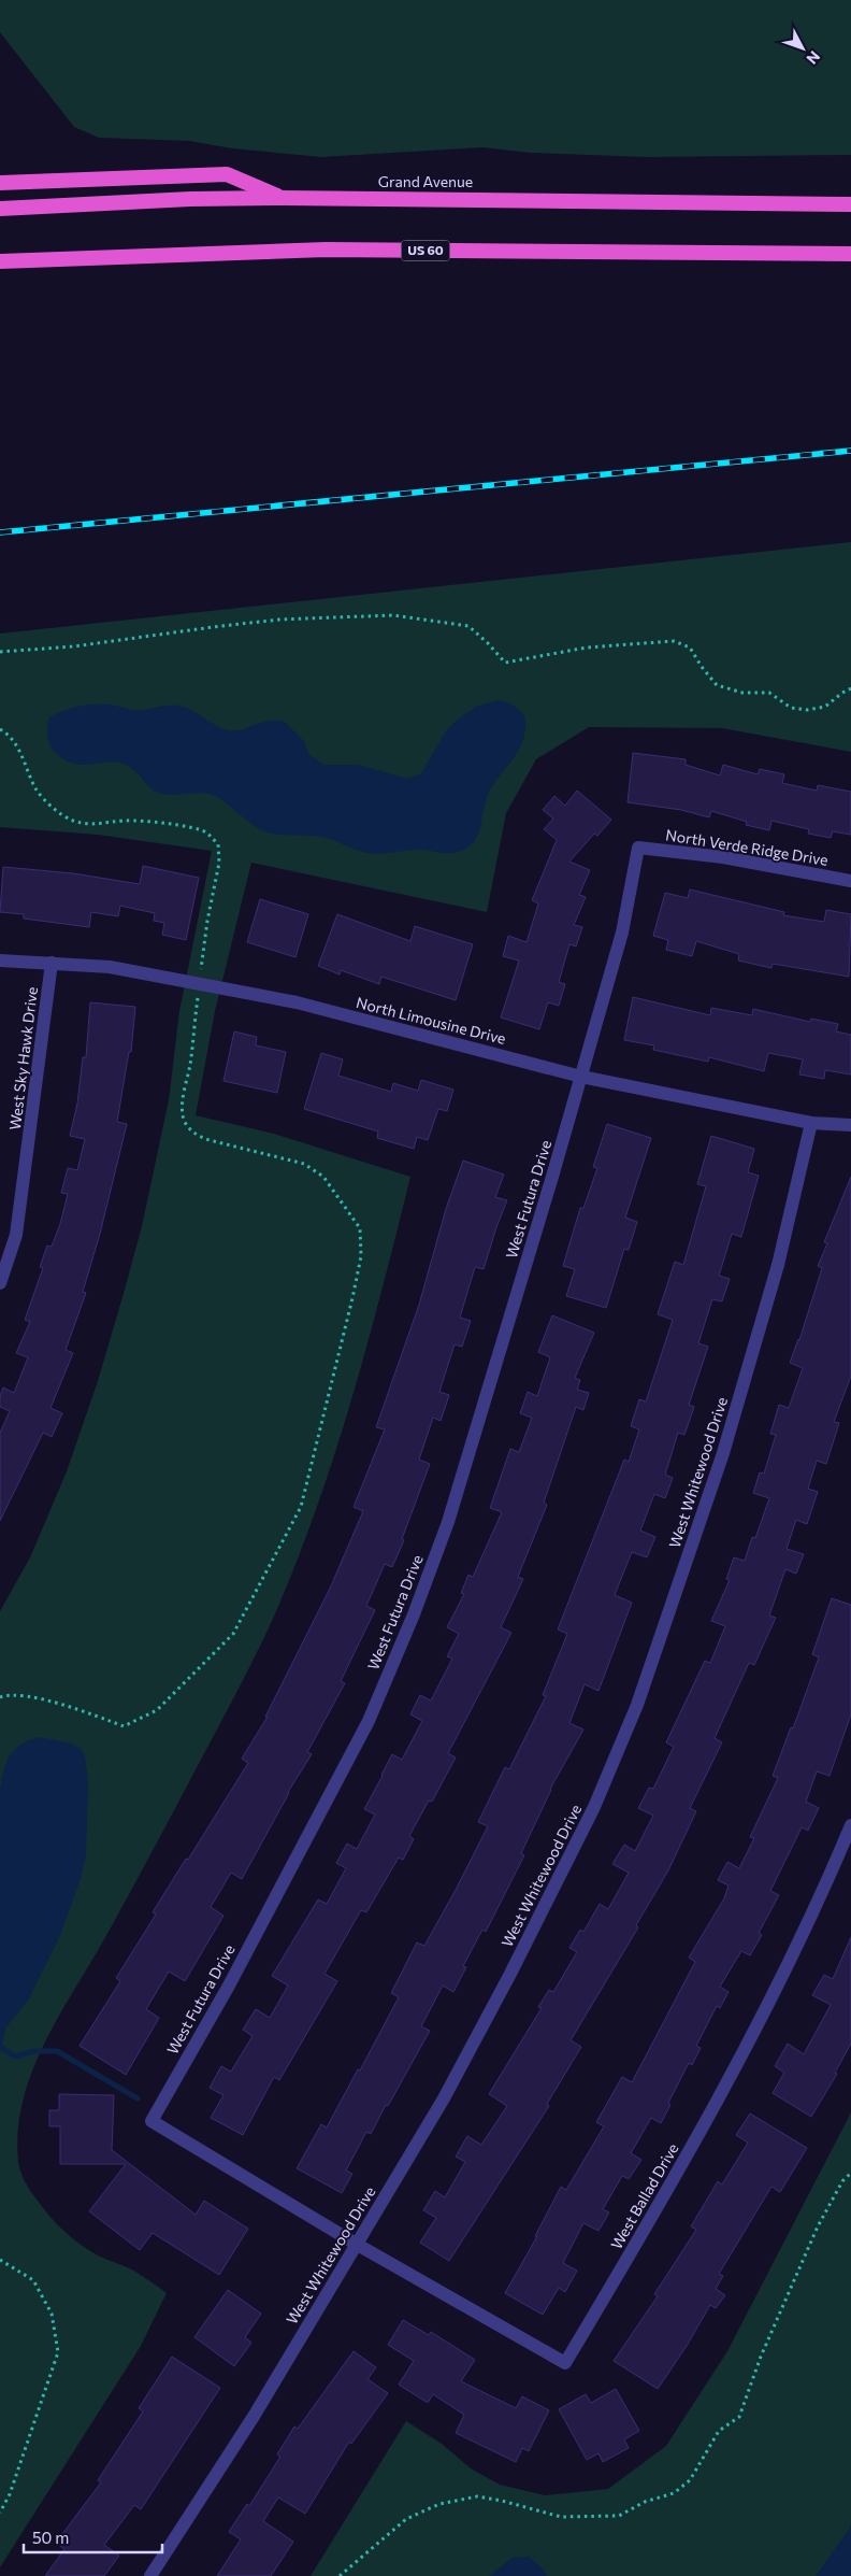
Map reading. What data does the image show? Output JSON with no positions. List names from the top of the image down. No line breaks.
{"streets":{"highway":["Grand Avenue","US 60"],"street":["North Verde Ridge Drive","North Limousine Drive","West Sky Hawk Drive","West Futura Drive","West Whitewood Drive","West Ballad Drive"]},"crossings":[["North Verde Ridge Drive","West Futura Drive"],["North Limousine Drive","West Sky Hawk Drive"],["North Limousine Drive","West Futura Drive"],["North Limousine Drive","West Whitewood Drive"],["West Futura Drive","West Whitewood Drive"],["West Futura Drive","West Ballad Drive"],["West Whitewood Drive","West Ballad Drive"]],"scale_bar":"50 m","north":"bottom right"}
